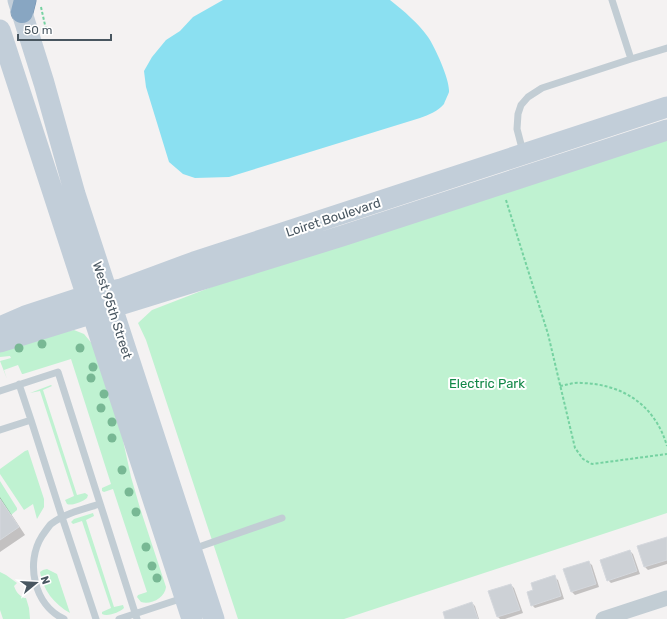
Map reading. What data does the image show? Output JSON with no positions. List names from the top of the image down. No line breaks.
{"streets":{"street":["Loiret Boulevard","West 95th Street"]},"crossings":[["Loiret Boulevard","West 95th Street"]],"parks":["Electric Park"],"scale_bar":"50 m","north":"right"}
